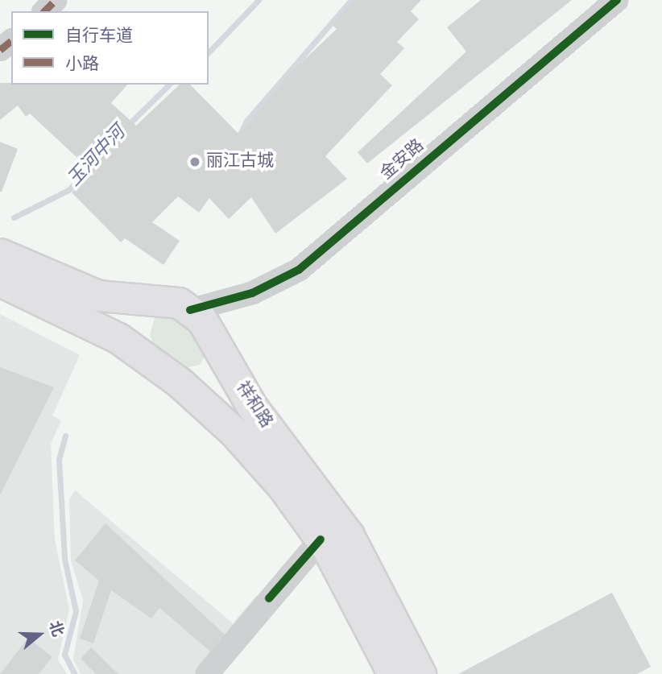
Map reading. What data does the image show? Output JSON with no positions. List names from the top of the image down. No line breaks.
{"streets":{"highway":["祥和路"],"street":["金安路"]},"crossings":[["金安路","祥和路"]],"water":["玉河中河"],"places":["丽江古城"],"legend":["自行车道","小路"],"north":"right"}
